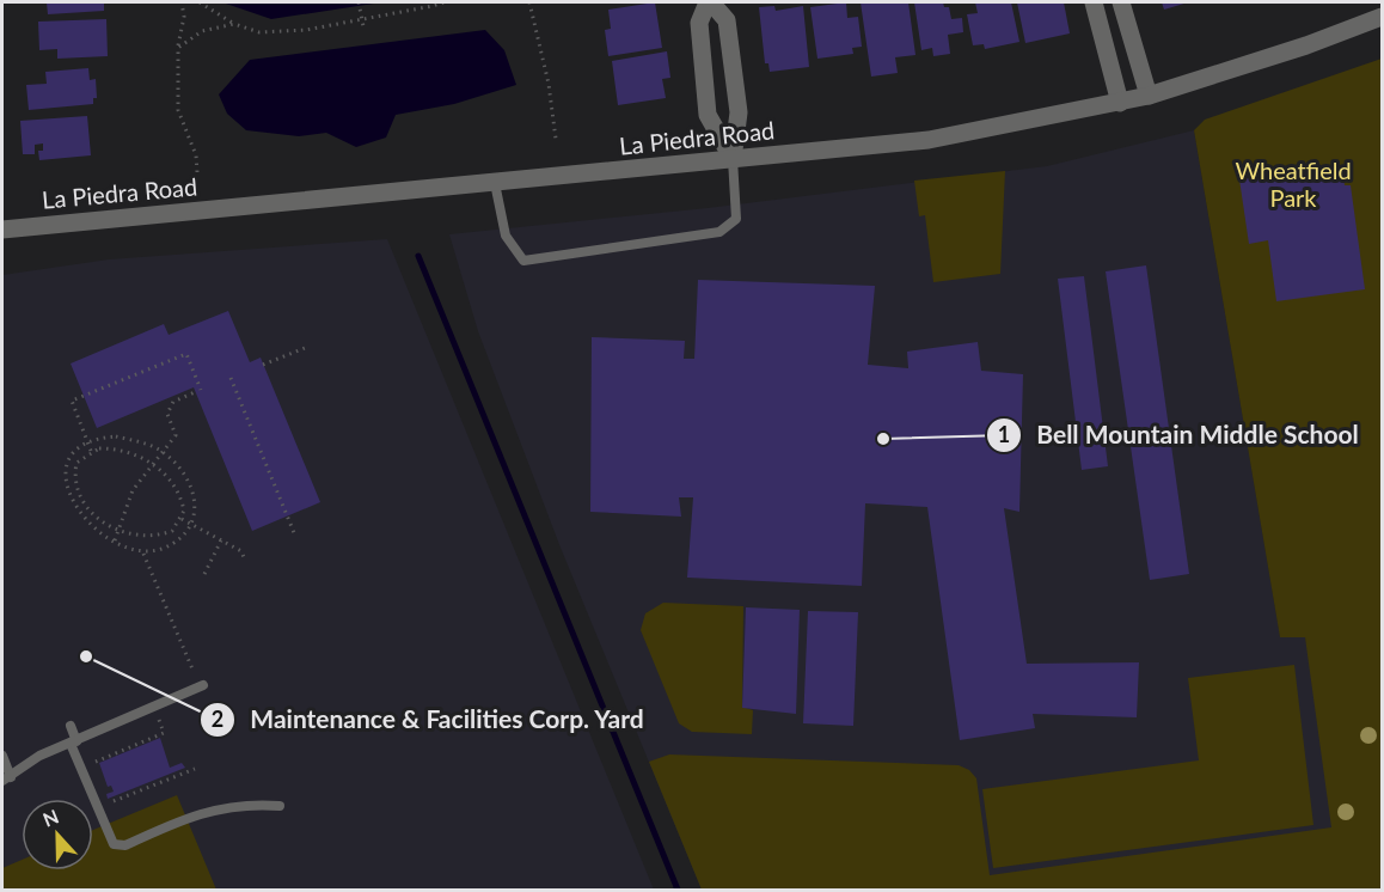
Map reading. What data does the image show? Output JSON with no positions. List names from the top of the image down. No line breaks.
{"streets":{"street":["La Piedra Road"]},"parks":["Wheatfield Park"],"places":["Bell Mountain Middle School","Maintenance & Facilities Corp. Yard"],"north":"top"}
